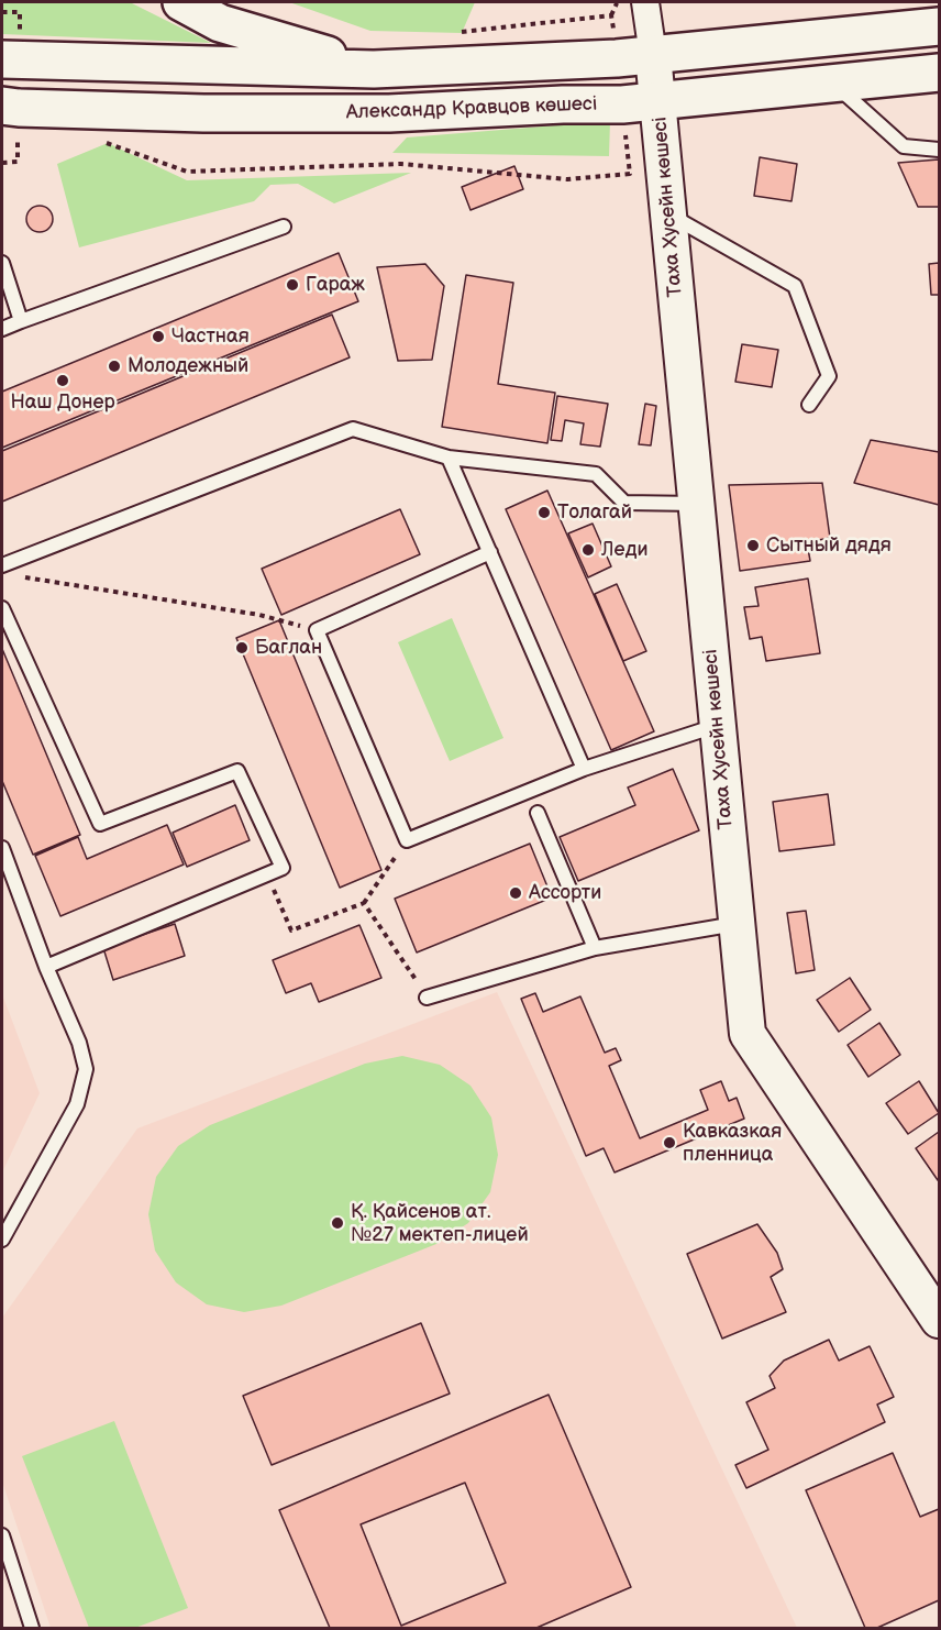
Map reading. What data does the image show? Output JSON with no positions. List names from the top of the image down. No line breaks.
{"streets":{"main road":["Александр Кравцов көшесі"],"street":["Таха Хусейн көшесі"]},"crossings":[["Александр Кравцов көшесі","Таха Хусейн көшесі"]],"places":["Гараж","Частная","Молодежный","Наш Донер","Толагай","Сытный дядя","Леди","Баглан","Ассорти","Кавказкая пленница","Қ. Қайсенов ат. №27 мектеп-лицей"]}
